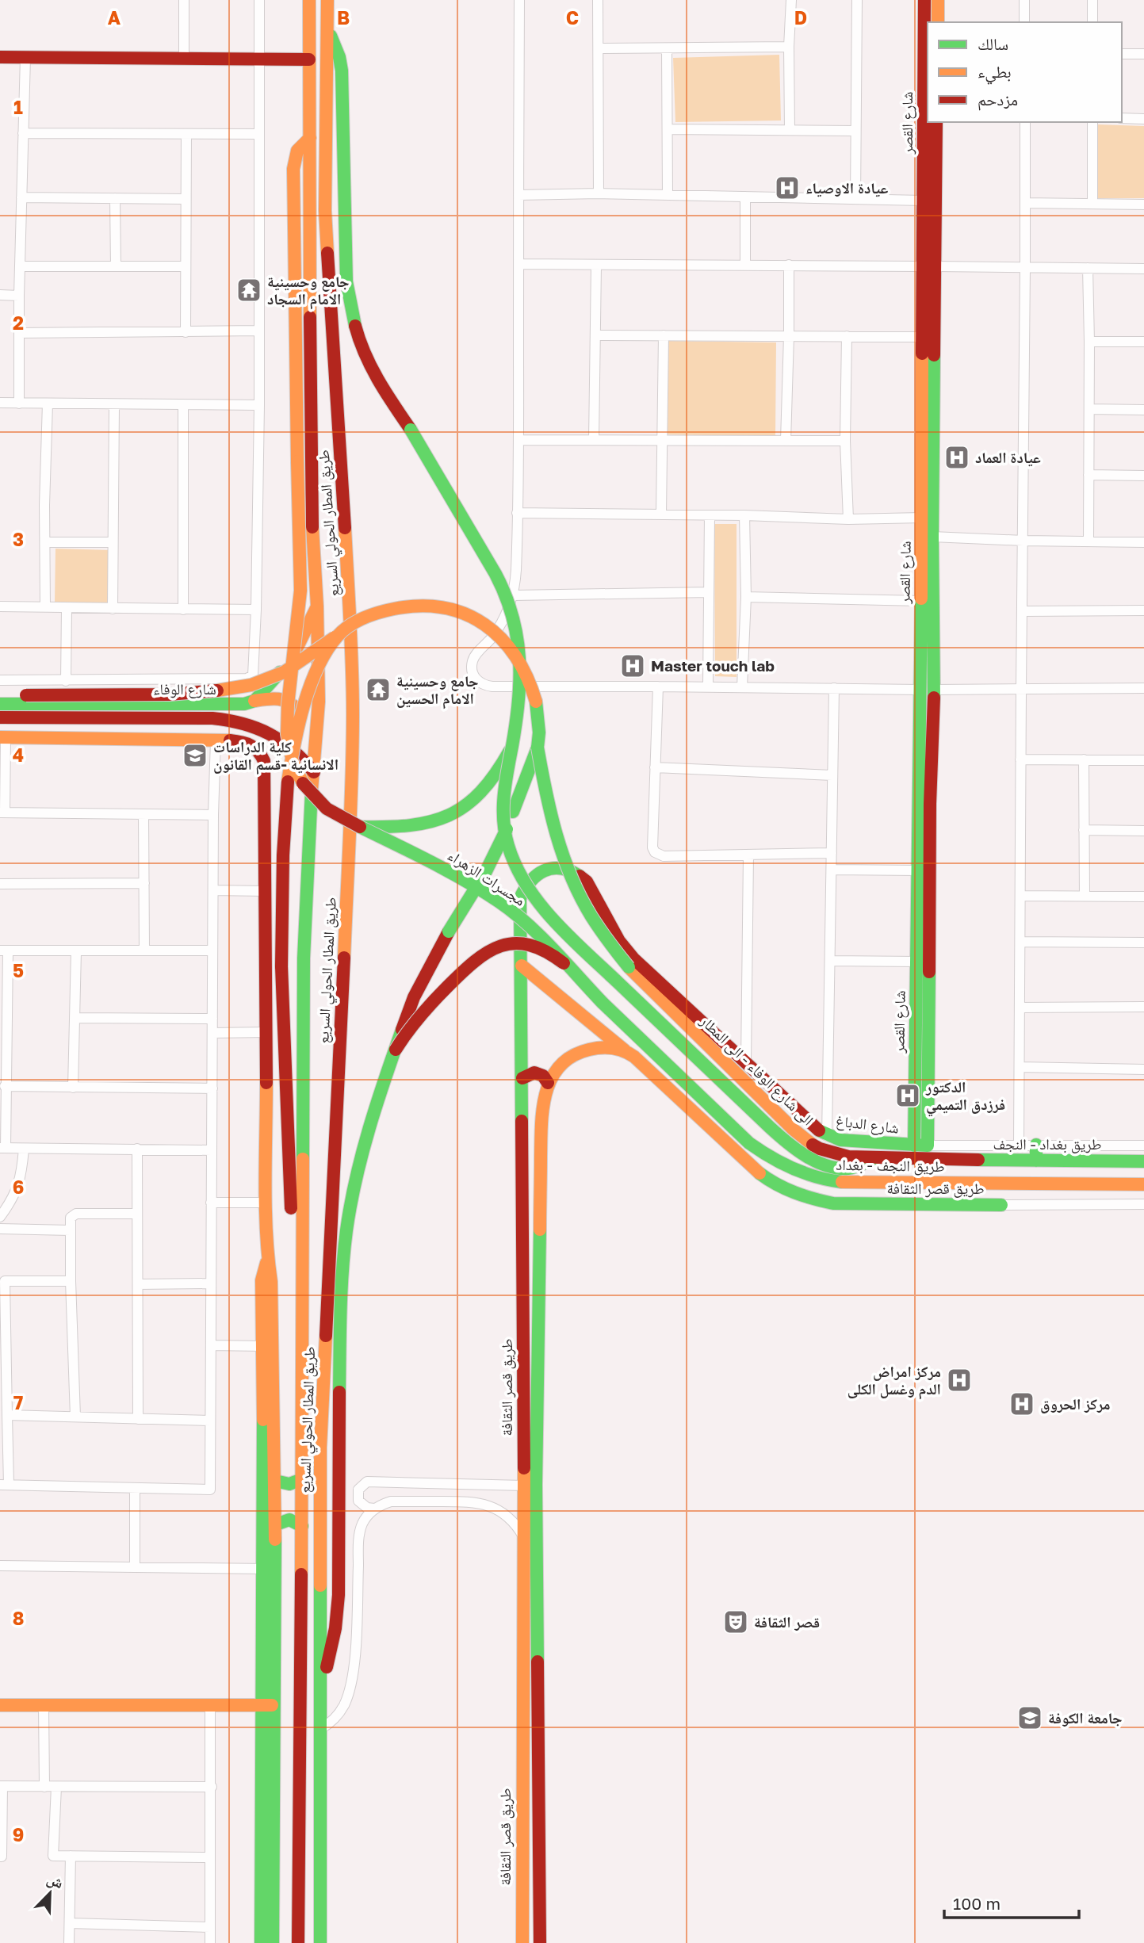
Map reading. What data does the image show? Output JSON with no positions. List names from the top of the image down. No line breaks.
{"streets":{"main road":["شارع القصر","طريق المطار الحولي السريع","شارع الوفاء","مجسرات الزهراء","الى شارع الوفاء - الى المطار","شارع الدباغ","طريق بغداد - النجف","طريق النجف - بغداد","طريق قصر الثقافة"]},"crossings":[["شارع القصر","شارع الدباغ"],["طريق المطار الحولي السريع","شارع الوفاء"],["مجسرات الزهراء","طريق النجف - بغداد"],["الى شارع الوفاء - الى المطار","طريق بغداد - النجف"],["شارع الدباغ","طريق قصر الثقافة"]],"places":{"hospital":["عيادة الاوصياء","عيادة العماد","Master touch lab","الدكتور فرزدق التميمي","مركز امراض الدم وغسل الكلى","مركز الحروق"],"temple":["جامع وحسينية الامام السجاد","جامع وحسينية الامام الحسين"],"school or university":["كلية الدراسات الانسانية -قسم القانون","جامعة الكوفة"],"theatre":["قصر الثقافة"]},"legend":["سالك","بطيء","مزدحم"],"scale_bar":"100 m","north":"top right","grid":{"columns":["A","B","C","D"],"rows":["1","2","3","4","5","6","7","8","9"]}}
